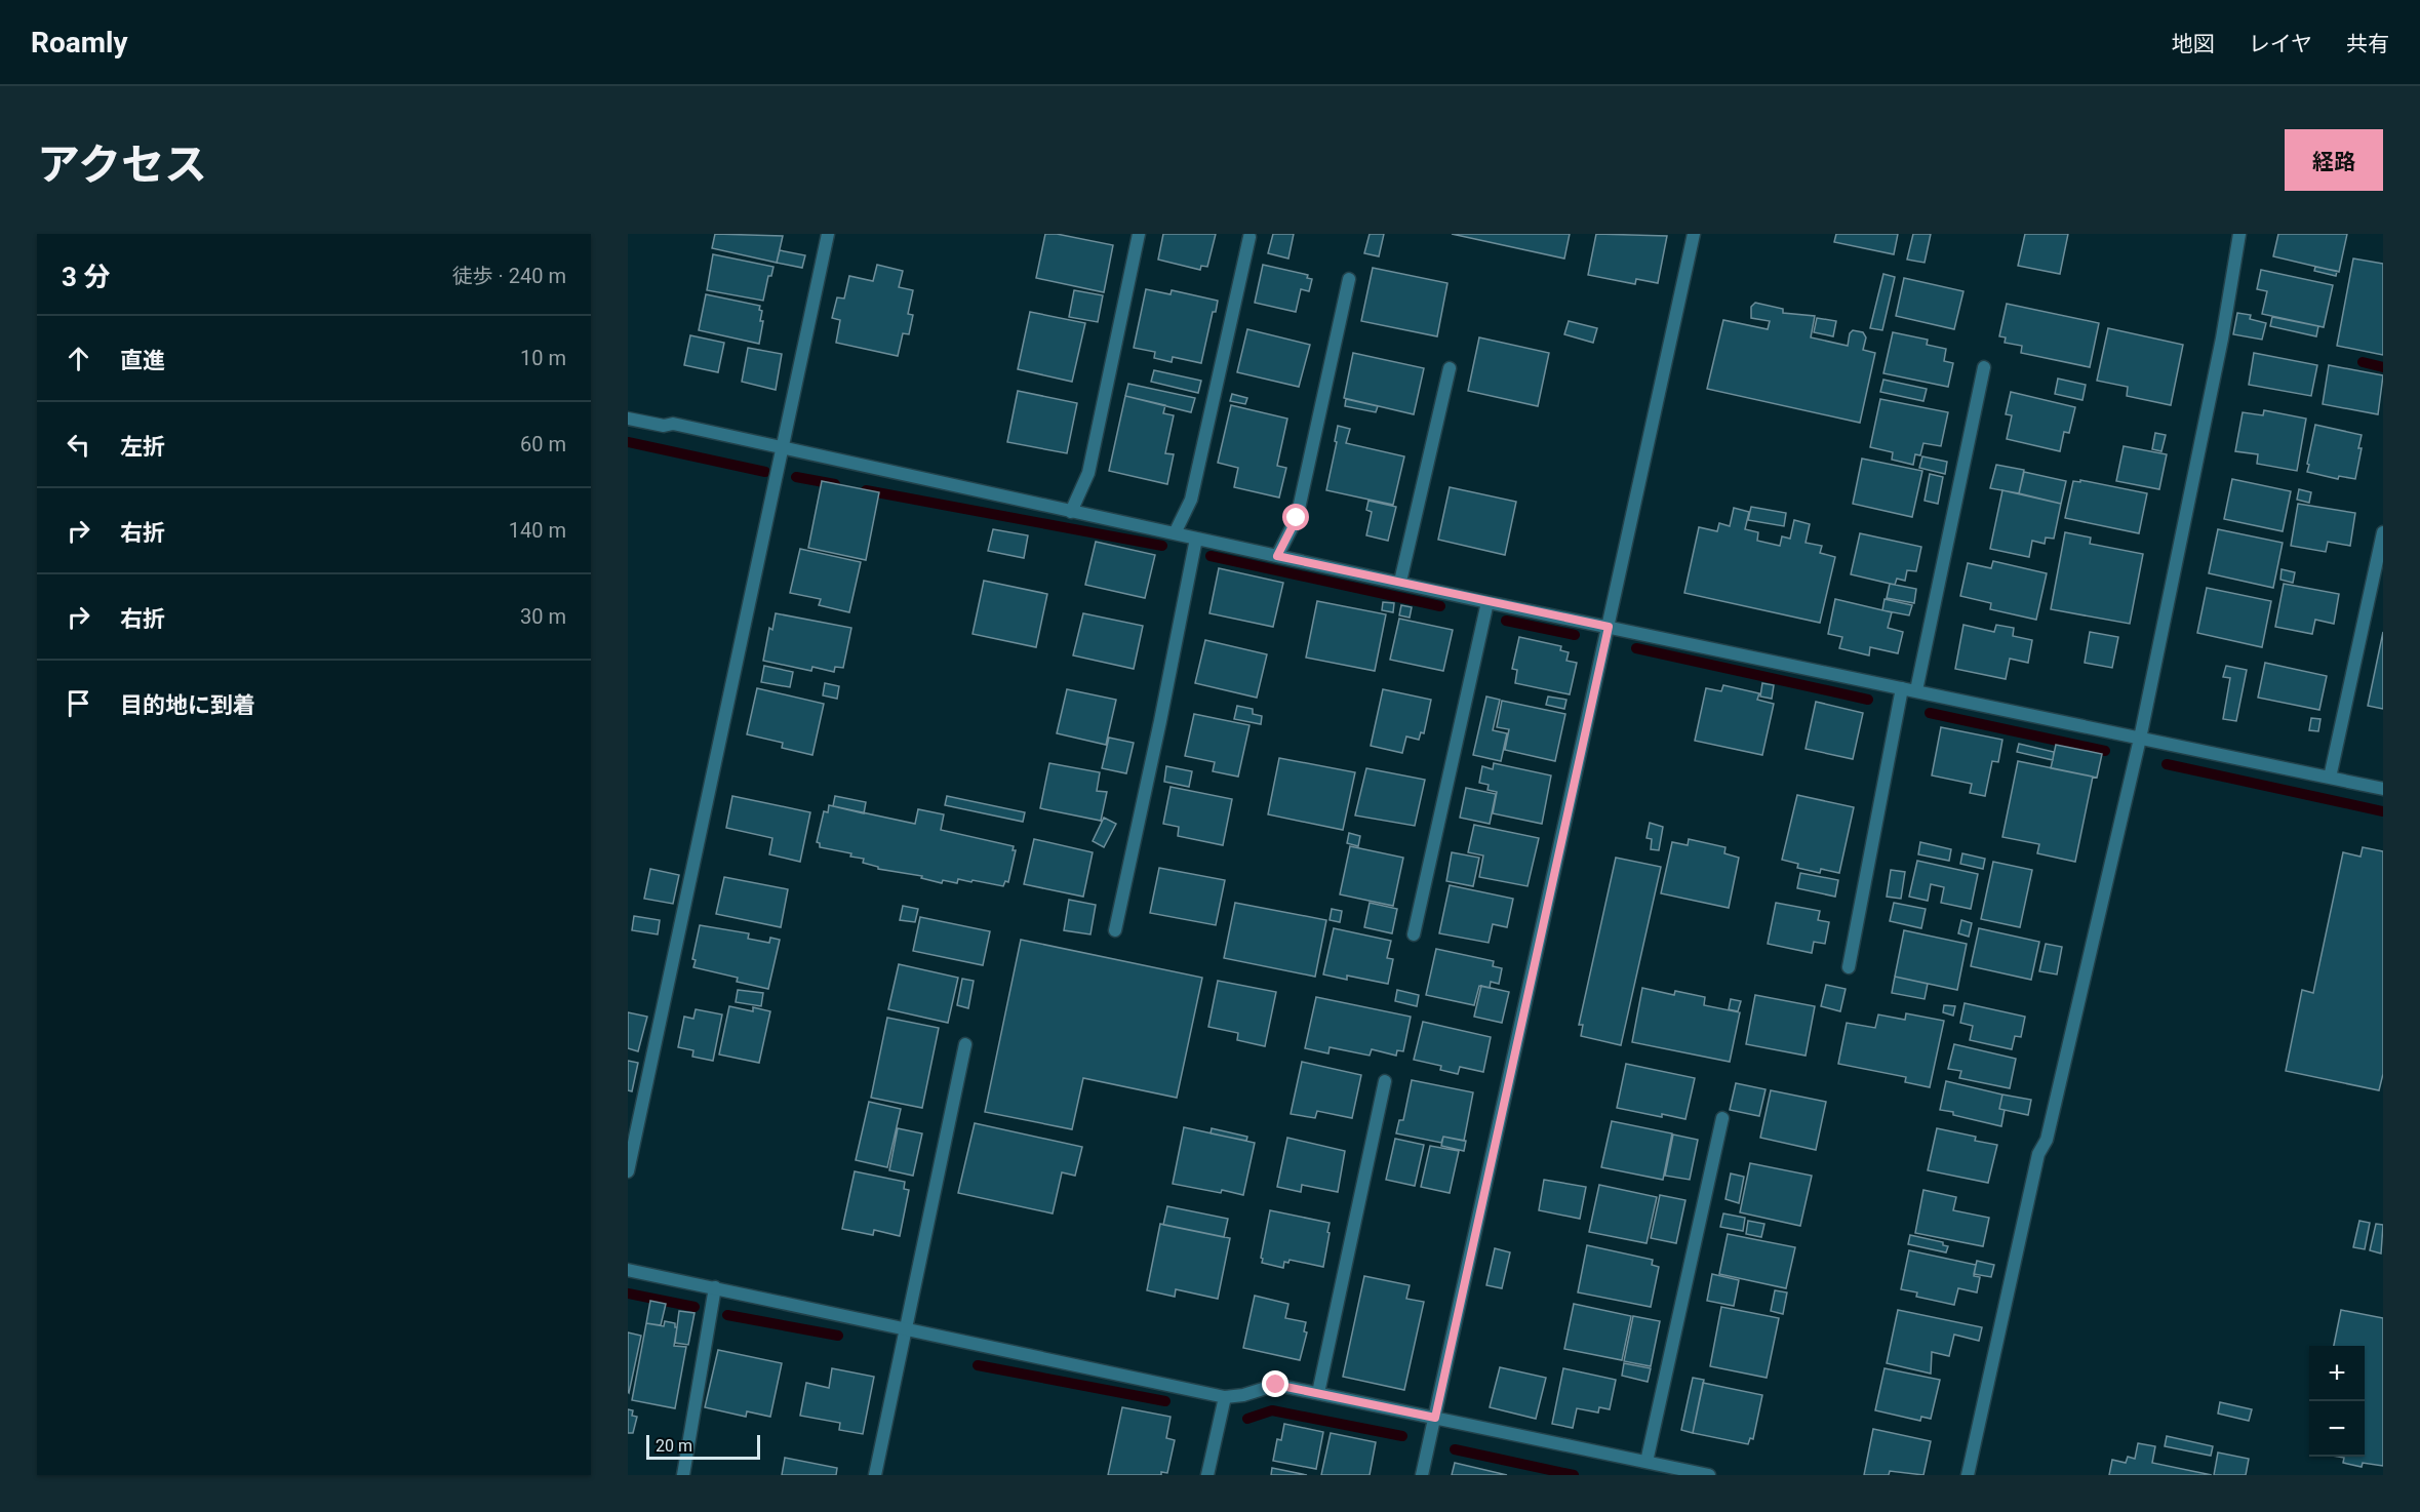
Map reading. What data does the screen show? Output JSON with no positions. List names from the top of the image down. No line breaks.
{"scale_bar":"20 m","page":{"header":"Roamly","nav":["地図","レイヤ","共有"],"title":"アクセス","buttons":"経路","heading":["3 分","徒歩 · 240 m"],"list":[["直進","10 m"],["左折","60 m"],["右折","140 m"],["右折","30 m"],"目的地に到着"],"map_buttons":["+","−"],"scale":"20 m"}}
